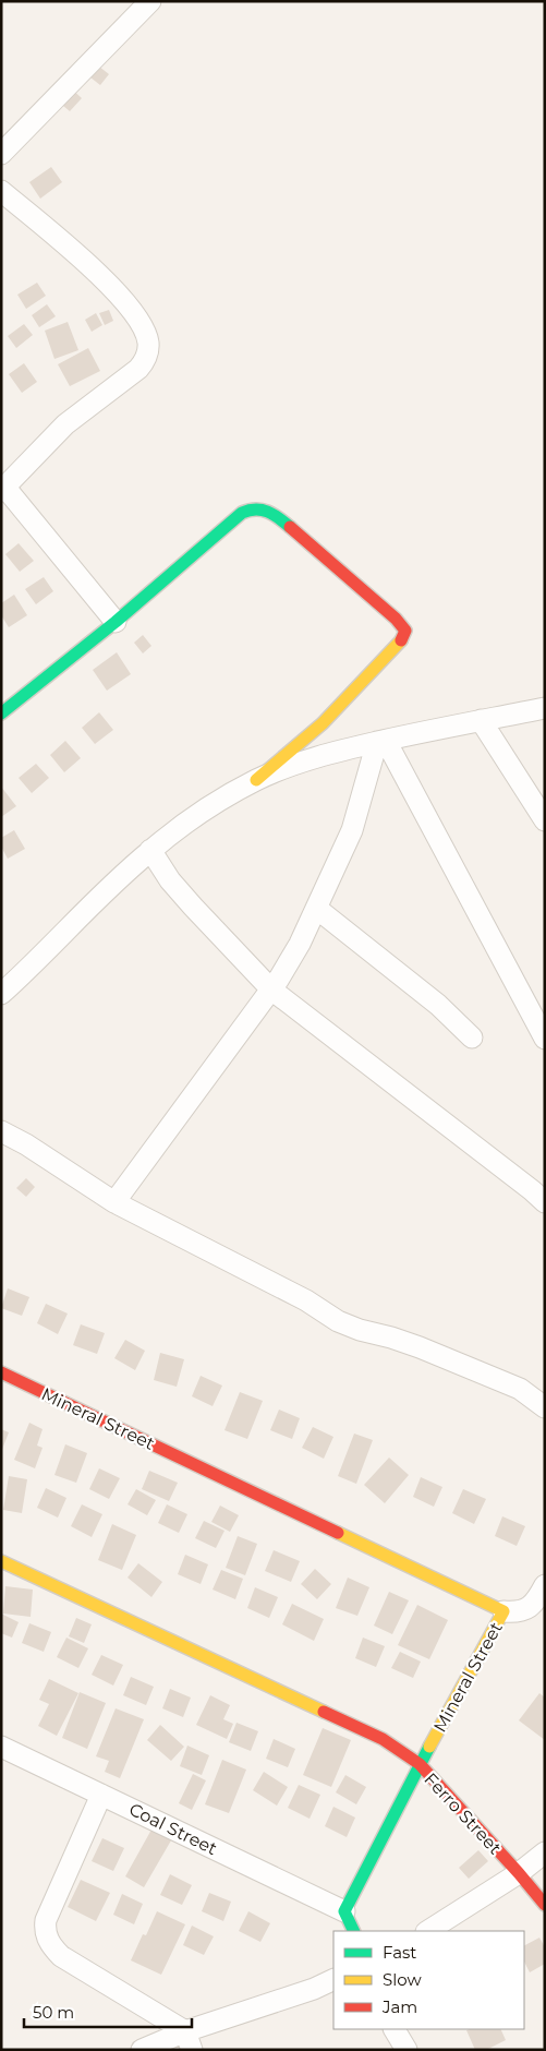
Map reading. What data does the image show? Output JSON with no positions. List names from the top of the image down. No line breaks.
{"streets":{"street":["Mineral Street","Ferro Street","Coal Street"]},"crossings":[["Mineral Street","Ferro Street"],["Ferro Street","Coal Street"]],"legend":["Fast","Slow","Jam"],"scale_bar":"50 m"}
